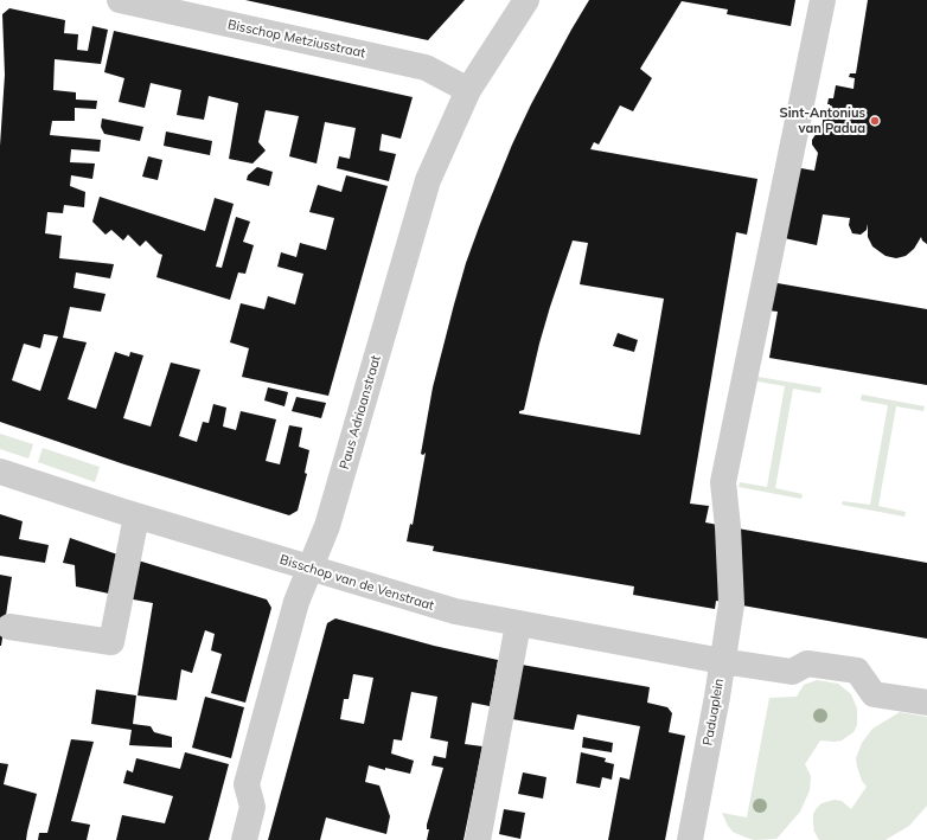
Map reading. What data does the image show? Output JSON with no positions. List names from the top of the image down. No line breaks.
{"streets":{"street":["Bisschop Metziusstraat","Paus Adriaanstraat","Bisschop van de Venstraat","Paduaplein"]},"crossings":[["Bisschop Metziusstraat","Paus Adriaanstraat"],["Paus Adriaanstraat","Bisschop van de Venstraat"],["Bisschop van de Venstraat","Paduaplein"]],"places":["Sint-Antonius van Padua"]}
